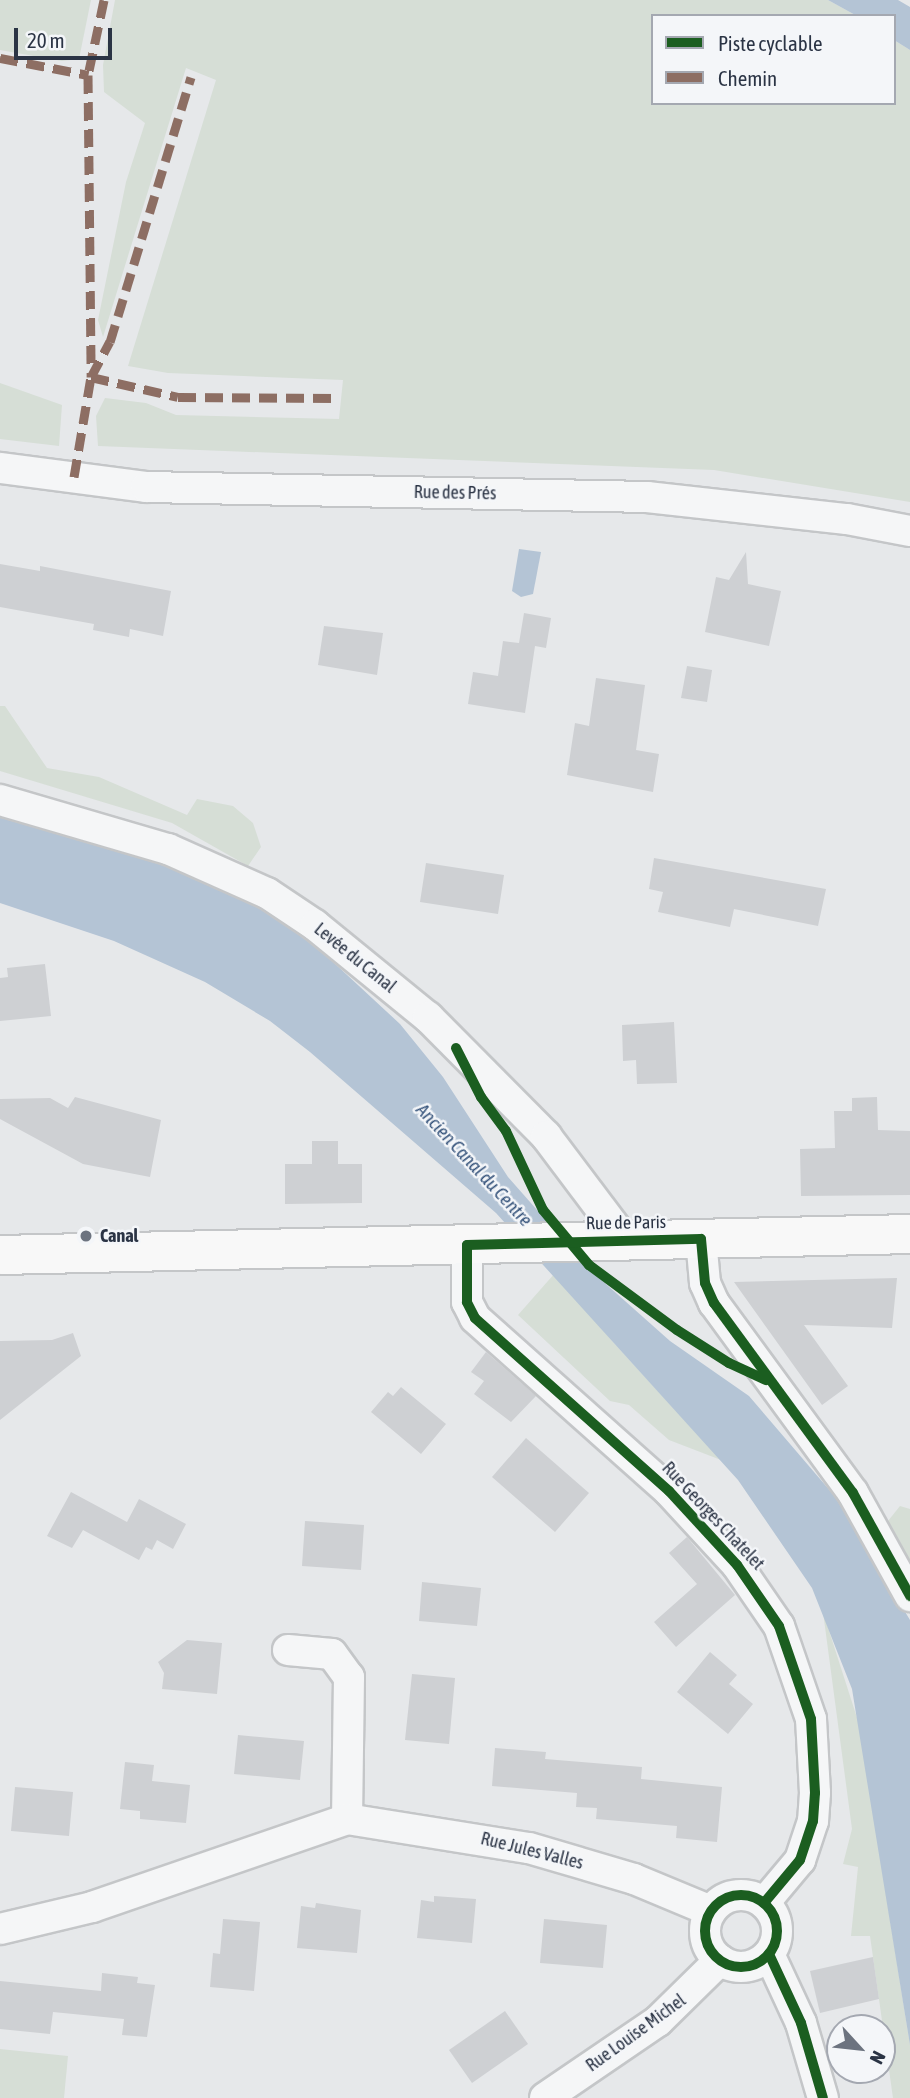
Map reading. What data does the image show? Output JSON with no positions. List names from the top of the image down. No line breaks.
{"streets":{"main road":["Rue de Paris"],"street":["Rue des Prés","Levée du Canal","Rue Georges Chatelet","Rue Jules Valles","Rue Louise Michel"]},"crossings":[["Levée du Canal","Rue de Paris"],["Rue de Paris","Rue Georges Chatelet"],["Rue Georges Chatelet","Rue Jules Valles"],["Rue Georges Chatelet","Rue Louise Michel"],["Rue Jules Valles","Rue Louise Michel"]],"water":["Ancien Canal du Centre"],"places":["Canal"],"legend":["Piste cyclable","Chemin"],"scale_bar":"20 m","north":"bottom right"}
